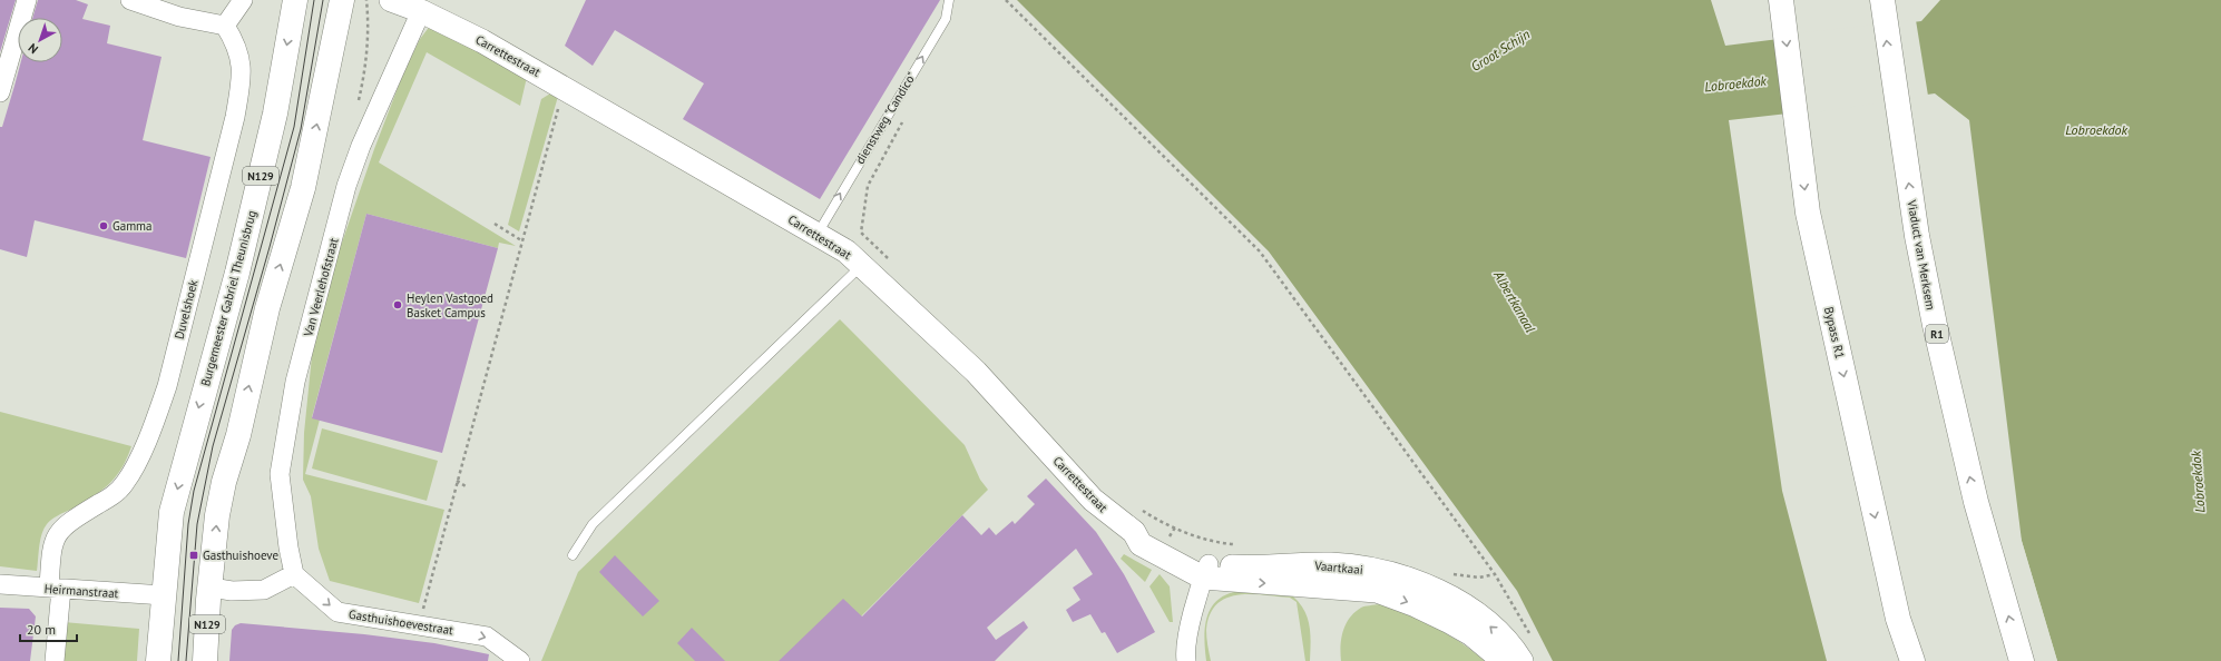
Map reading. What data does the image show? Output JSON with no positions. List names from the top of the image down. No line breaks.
{"streets":{"main road":["N129","Viaduct van Merksem","Burgemeester Gabriel Theunisbrug","Bypass R1","R1"],"street":["Carrettestraat","Van Veerlehofstraat","Duvelshoek","Vaartkaai","Heirmanstraat","Gasthuishoevestraat"],"lane":["dienstweg \"Candico\""]},"crossings":[["Carrettestraat","dienstweg \"Candico\""],["Carrettestraat","Van Veerlehofstraat"],["Carrettestraat","Vaartkaai"],["N129","Burgemeester Gabriel Theunisbrug"],["N129","Heirmanstraat"],["Van Veerlehofstraat","Gasthuishoevestraat"],["Burgemeester Gabriel Theunisbrug","Heirmanstraat"],["Duvelshoek","Heirmanstraat"]],"one_way":["dienstweg \"Candico\"","Viaduct van Merksem","Bypass R1","Gasthuishoevestraat"],"water":["Groot Schijn","Lobroekdok","Albertkanaal"],"places":{"other":["Gamma","Heylen Vastgoed Basket Campus"],"transit":["Gasthuishoeve"]},"scale_bar":"20 m","north":"bottom left"}
